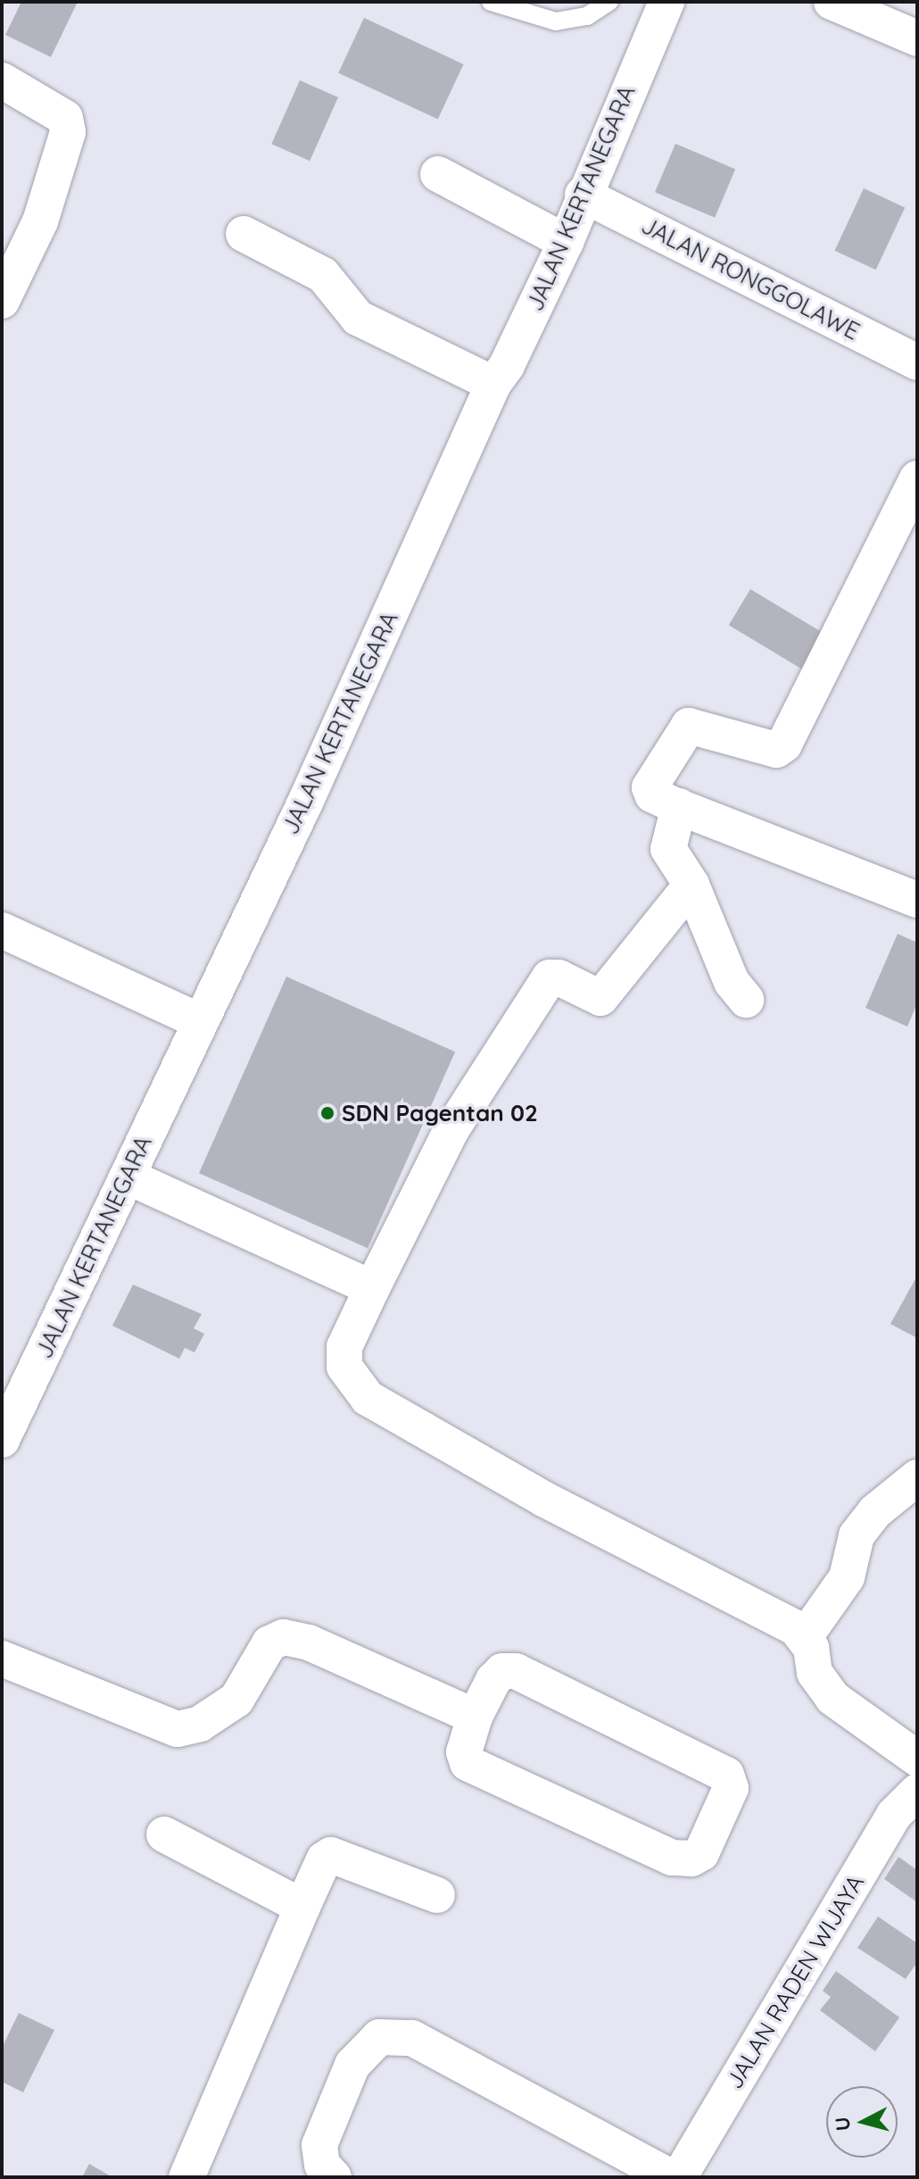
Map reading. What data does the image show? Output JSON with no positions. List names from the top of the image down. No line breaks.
{"streets":{"street":["JALAN KERTANEGARA","JALAN RONGGOLAWE","JALAN RADEN WIJAYA"]},"crossings":[["JALAN KERTANEGARA","JALAN RONGGOLAWE"]],"places":["SDN Pagentan 02"],"north":"left"}
